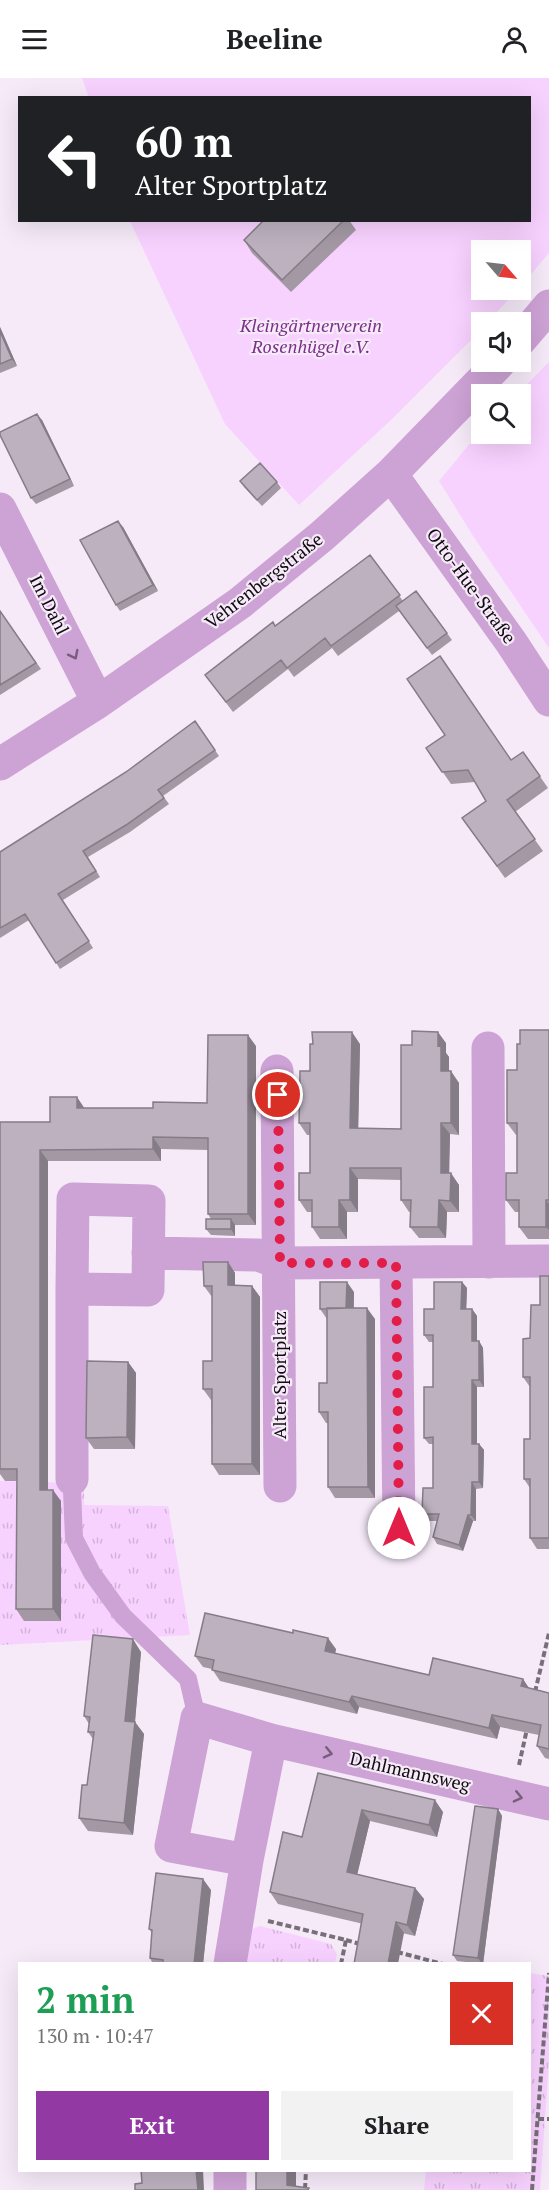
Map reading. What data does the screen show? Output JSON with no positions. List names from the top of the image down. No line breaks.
{"streets":{"street":["Vehrenbergstraße","Otto-Hue-Straße","Im Dahl","Alter Sportplatz","Dahlmannsweg"]},"crossings":[["Vehrenbergstraße","Otto-Hue-Straße"],["Vehrenbergstraße","Im Dahl"]],"one_way":["Im Dahl","Dahlmannsweg"],"parks":["Kleingärtnerverein Rosenhügel e.V."],"north":"bottom right","page":{"header":"Beeline","turn":["60 m","Alter Sportplatz"],"heading":["2 min","130 m · 10:47"],"buttons":["Exit","Share"]}}
